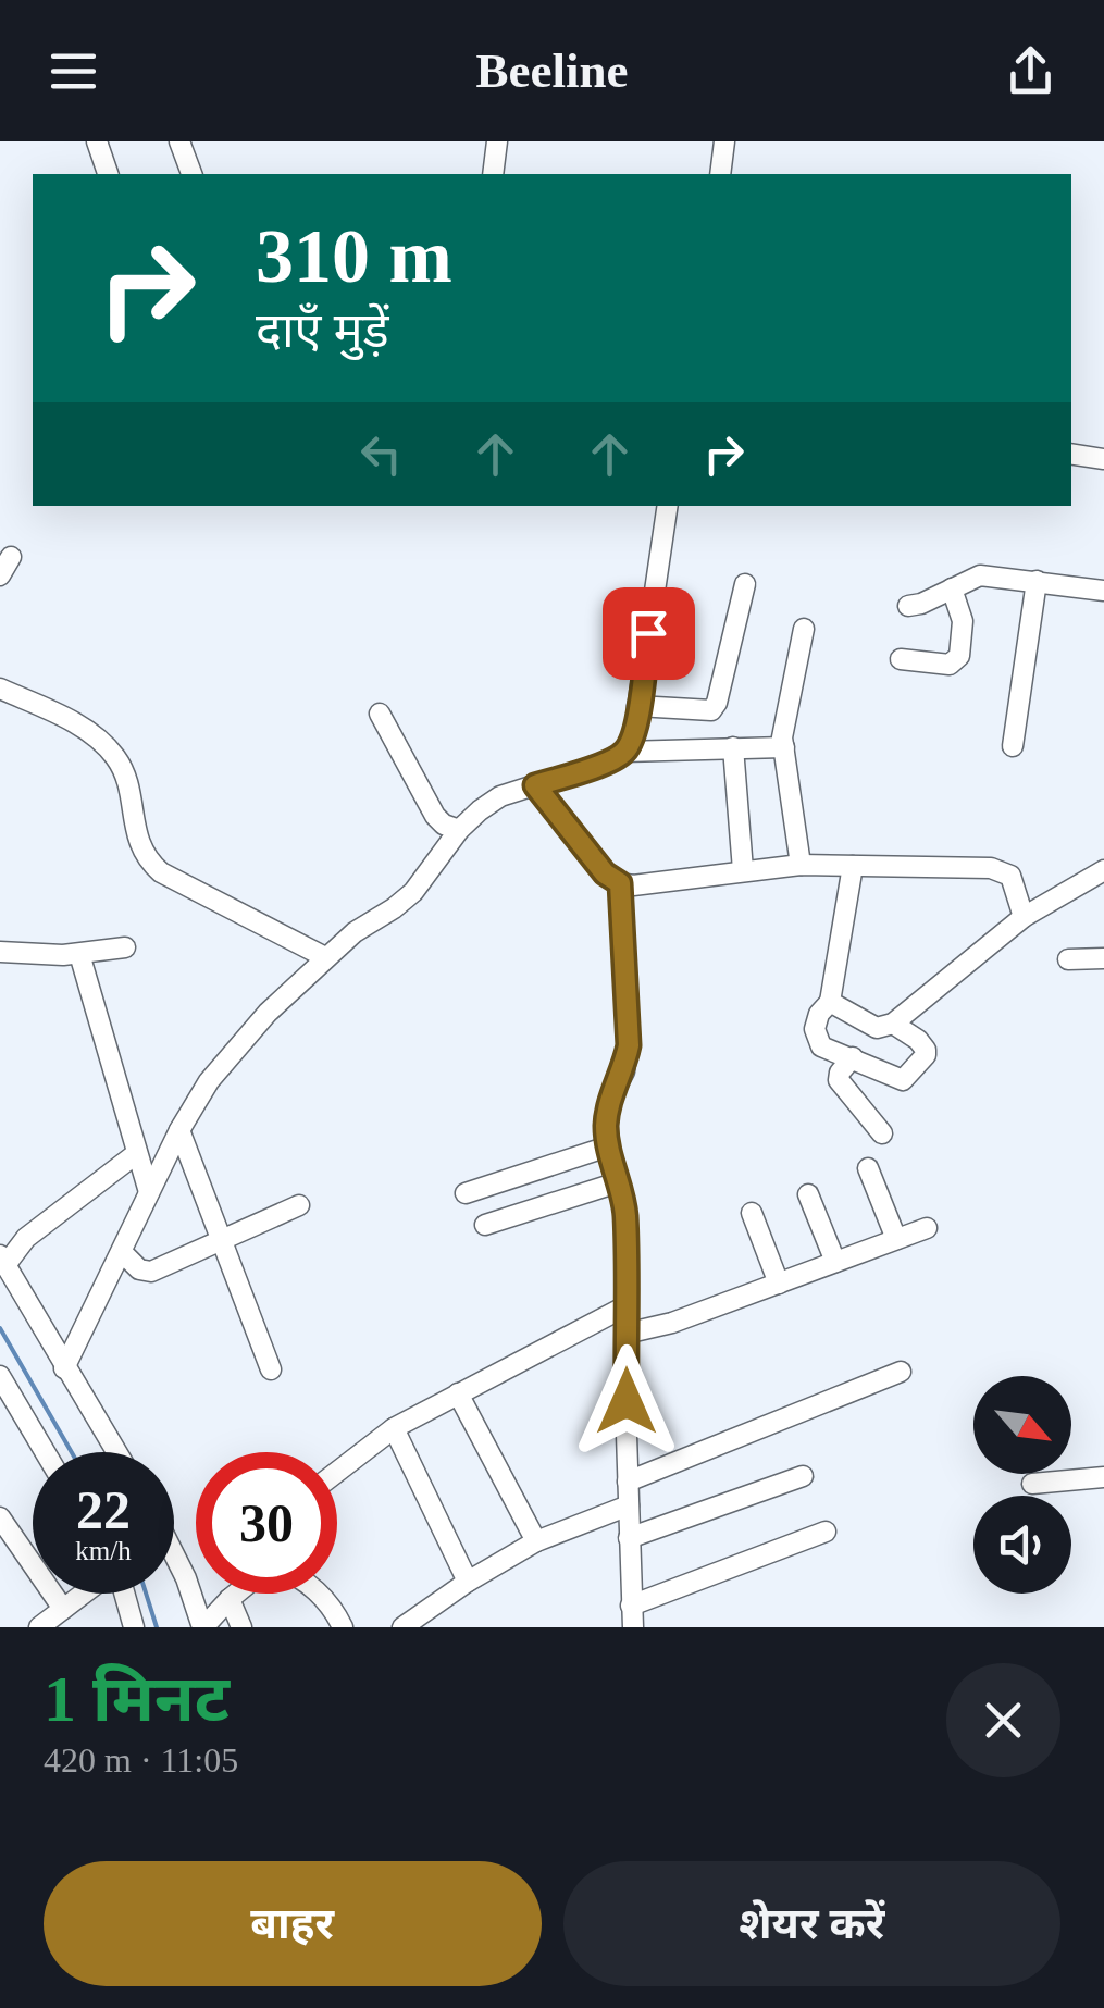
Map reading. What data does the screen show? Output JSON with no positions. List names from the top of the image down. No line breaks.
{"north":"bottom right","page":{"header":"Beeline","turn":["310 m","दाएँ मुड़ें"],"speed":"22 km/h","limit":"30","heading":["1 मिनट","420 m · 11:05"],"buttons":["बाहर","शेयर करें"]}}
